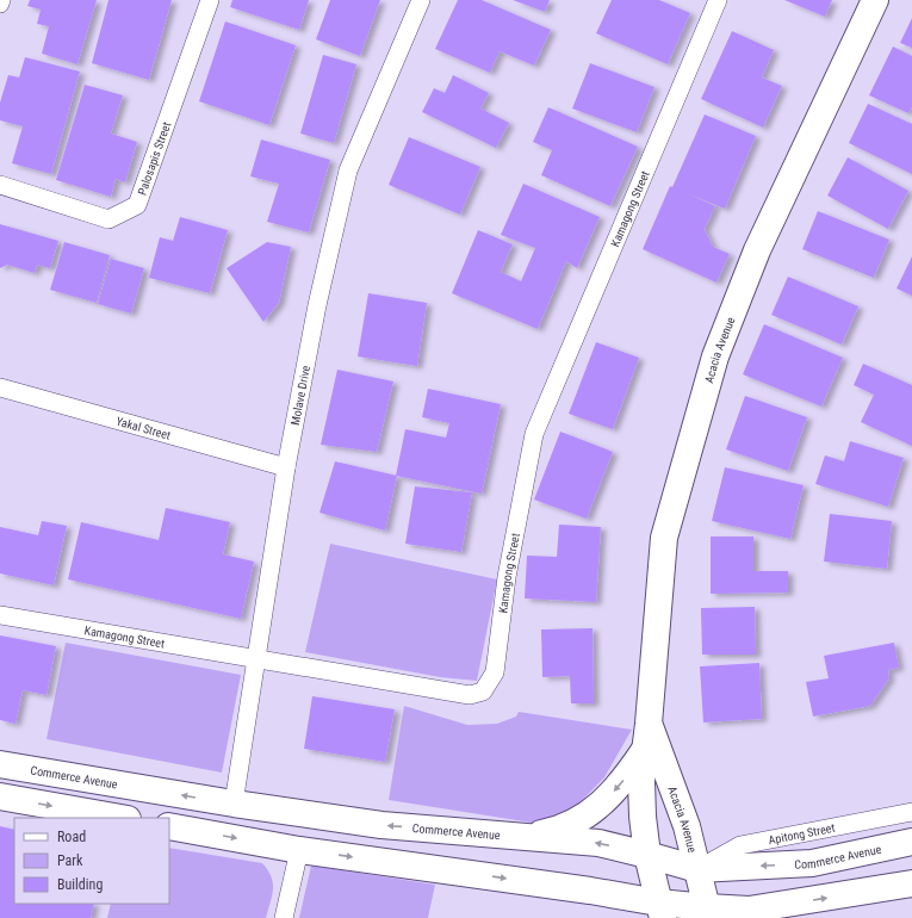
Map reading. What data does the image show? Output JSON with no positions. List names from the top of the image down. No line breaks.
{"streets":{"main road":["Acacia Avenue","Commerce Avenue"],"street":["Palosapis Street","Kamagong Street","Molave Drive","Yakal Street","Apitong Street"]},"crossings":[["Kamagong Street","Molave Drive"],["Acacia Avenue","Commerce Avenue"],["Acacia Avenue","Apitong Street"],["Molave Drive","Yakal Street"],["Molave Drive","Commerce Avenue"],["Commerce Avenue","Apitong Street"]],"legend":["Road","Park","Building"]}
